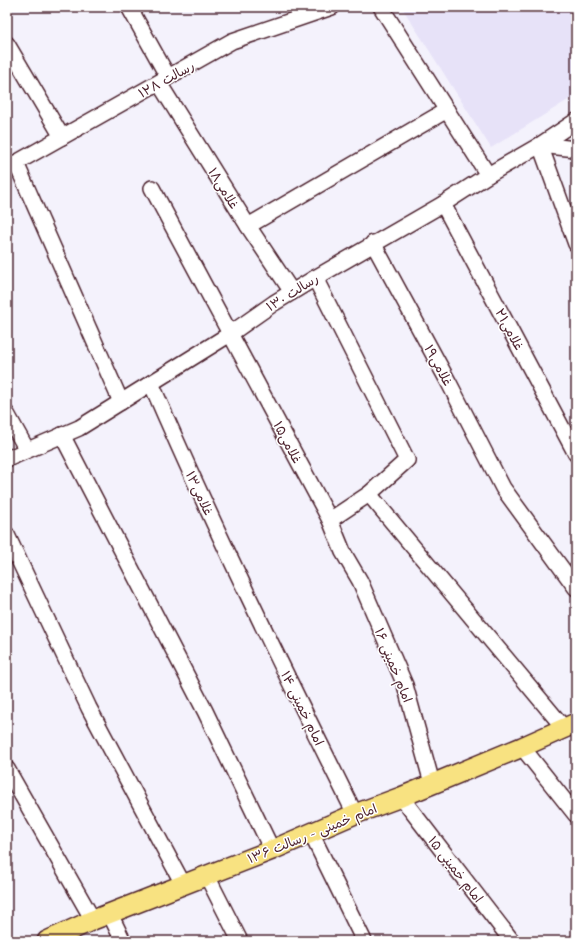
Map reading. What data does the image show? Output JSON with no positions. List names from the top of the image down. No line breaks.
{"streets":{"main road":["امام خمینی - رسالت ۱۳۶"],"street":["رسالت ۱۲۸","غلامی۱۸","رسالت ۱۳۰","غلامی۲۱","غلامی۱۹","غلامی۱۵","غلامی۱۳","امام خمینی ۱۶","امام خمینی ۱۴","امام خمینی ۱۵"]},"crossings":[["رسالت ۱۲۸","غلامی۱۸"],["غلامی۱۸","رسالت ۱۳۰"],["رسالت ۱۳۰","غلامی۲۱"],["رسالت ۱۳۰","غلامی۱۹"],["رسالت ۱۳۰","غلامی۱۵"],["رسالت ۱۳۰","غلامی۱۳"],["غلامی۱۵","امام خمینی ۱۶"],["غلامی۱۳","امام خمینی ۱۴"],["امام خمینی ۱۶","امام خمینی - رسالت ۱۳۶"],["امام خمینی ۱۴","امام خمینی - رسالت ۱۳۶"],["امام خمینی - رسالت ۱۳۶","امام خمینی ۱۵"]]}
